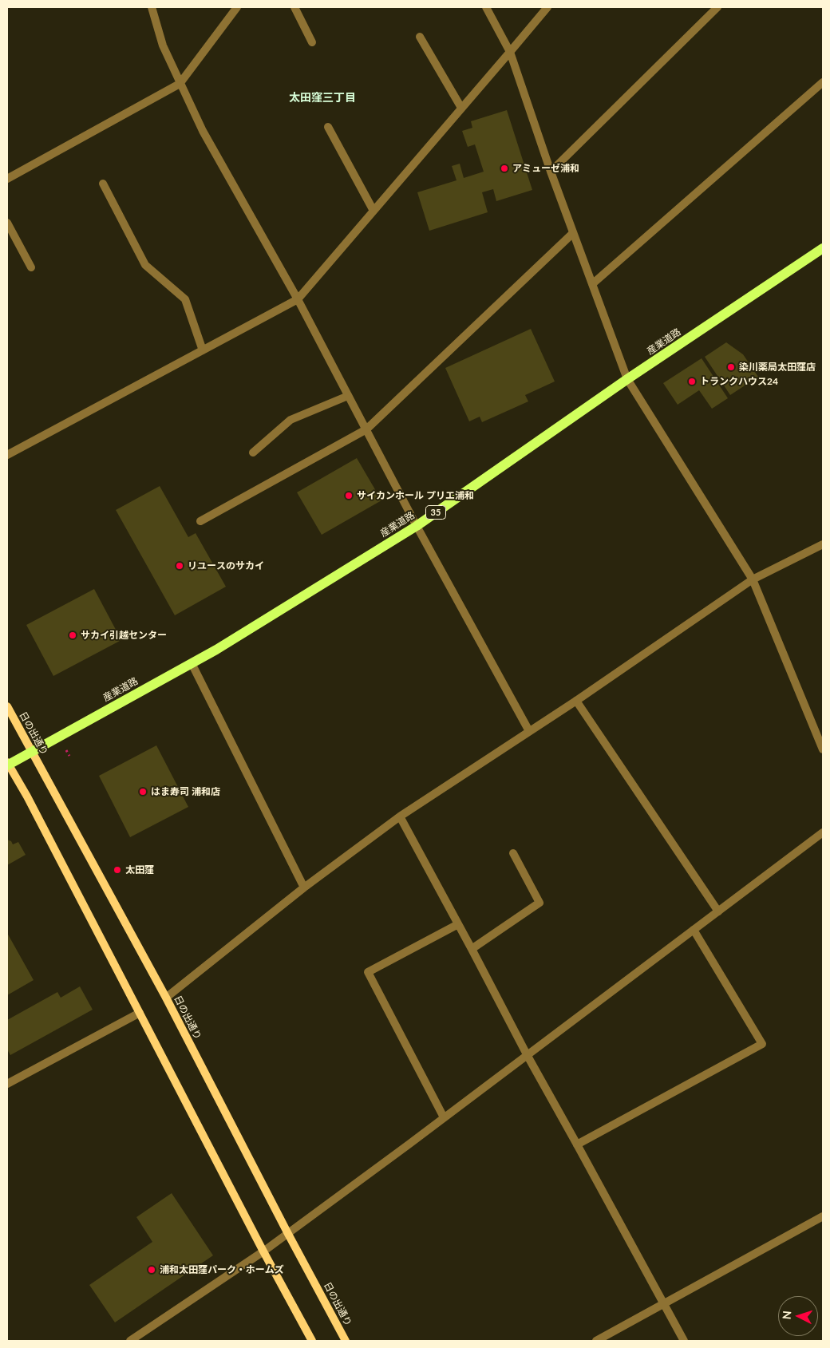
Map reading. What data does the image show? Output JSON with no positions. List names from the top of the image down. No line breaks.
{"streets":{"main road":["産業道路","35"],"street":["日の出通り"]},"crossings":[["産業道路","日の出通り"]],"districts":["太田窪三丁目"],"places":["アミューゼ浦和","染川薬局太田窪店","トランクハウス24","サイカンホール プリエ浦和","リユースのサカイ","サカイ引越センター","はま寿司 浦和店","太田窪","浦和太田窪パーク・ホームズ"],"north":"left"}
